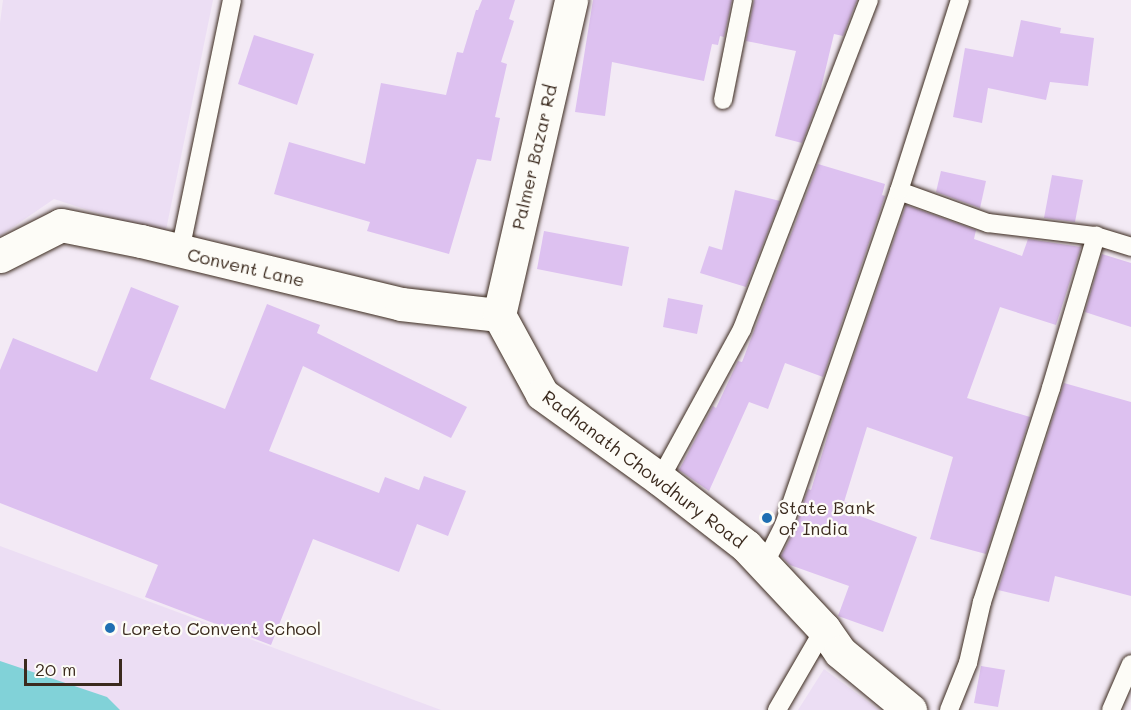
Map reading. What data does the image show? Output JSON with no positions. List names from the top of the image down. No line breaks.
{"streets":{"street":["Palmer Bazar Rd","Convent Lane","Radhanath Chowdhury Road"]},"crossings":[["Palmer Bazar Rd","Convent Lane"],["Palmer Bazar Rd","Radhanath Chowdhury Road"],["Convent Lane","Radhanath Chowdhury Road"]],"places":["State Bank of India","Loreto Convent School"],"scale_bar":"20 m"}
